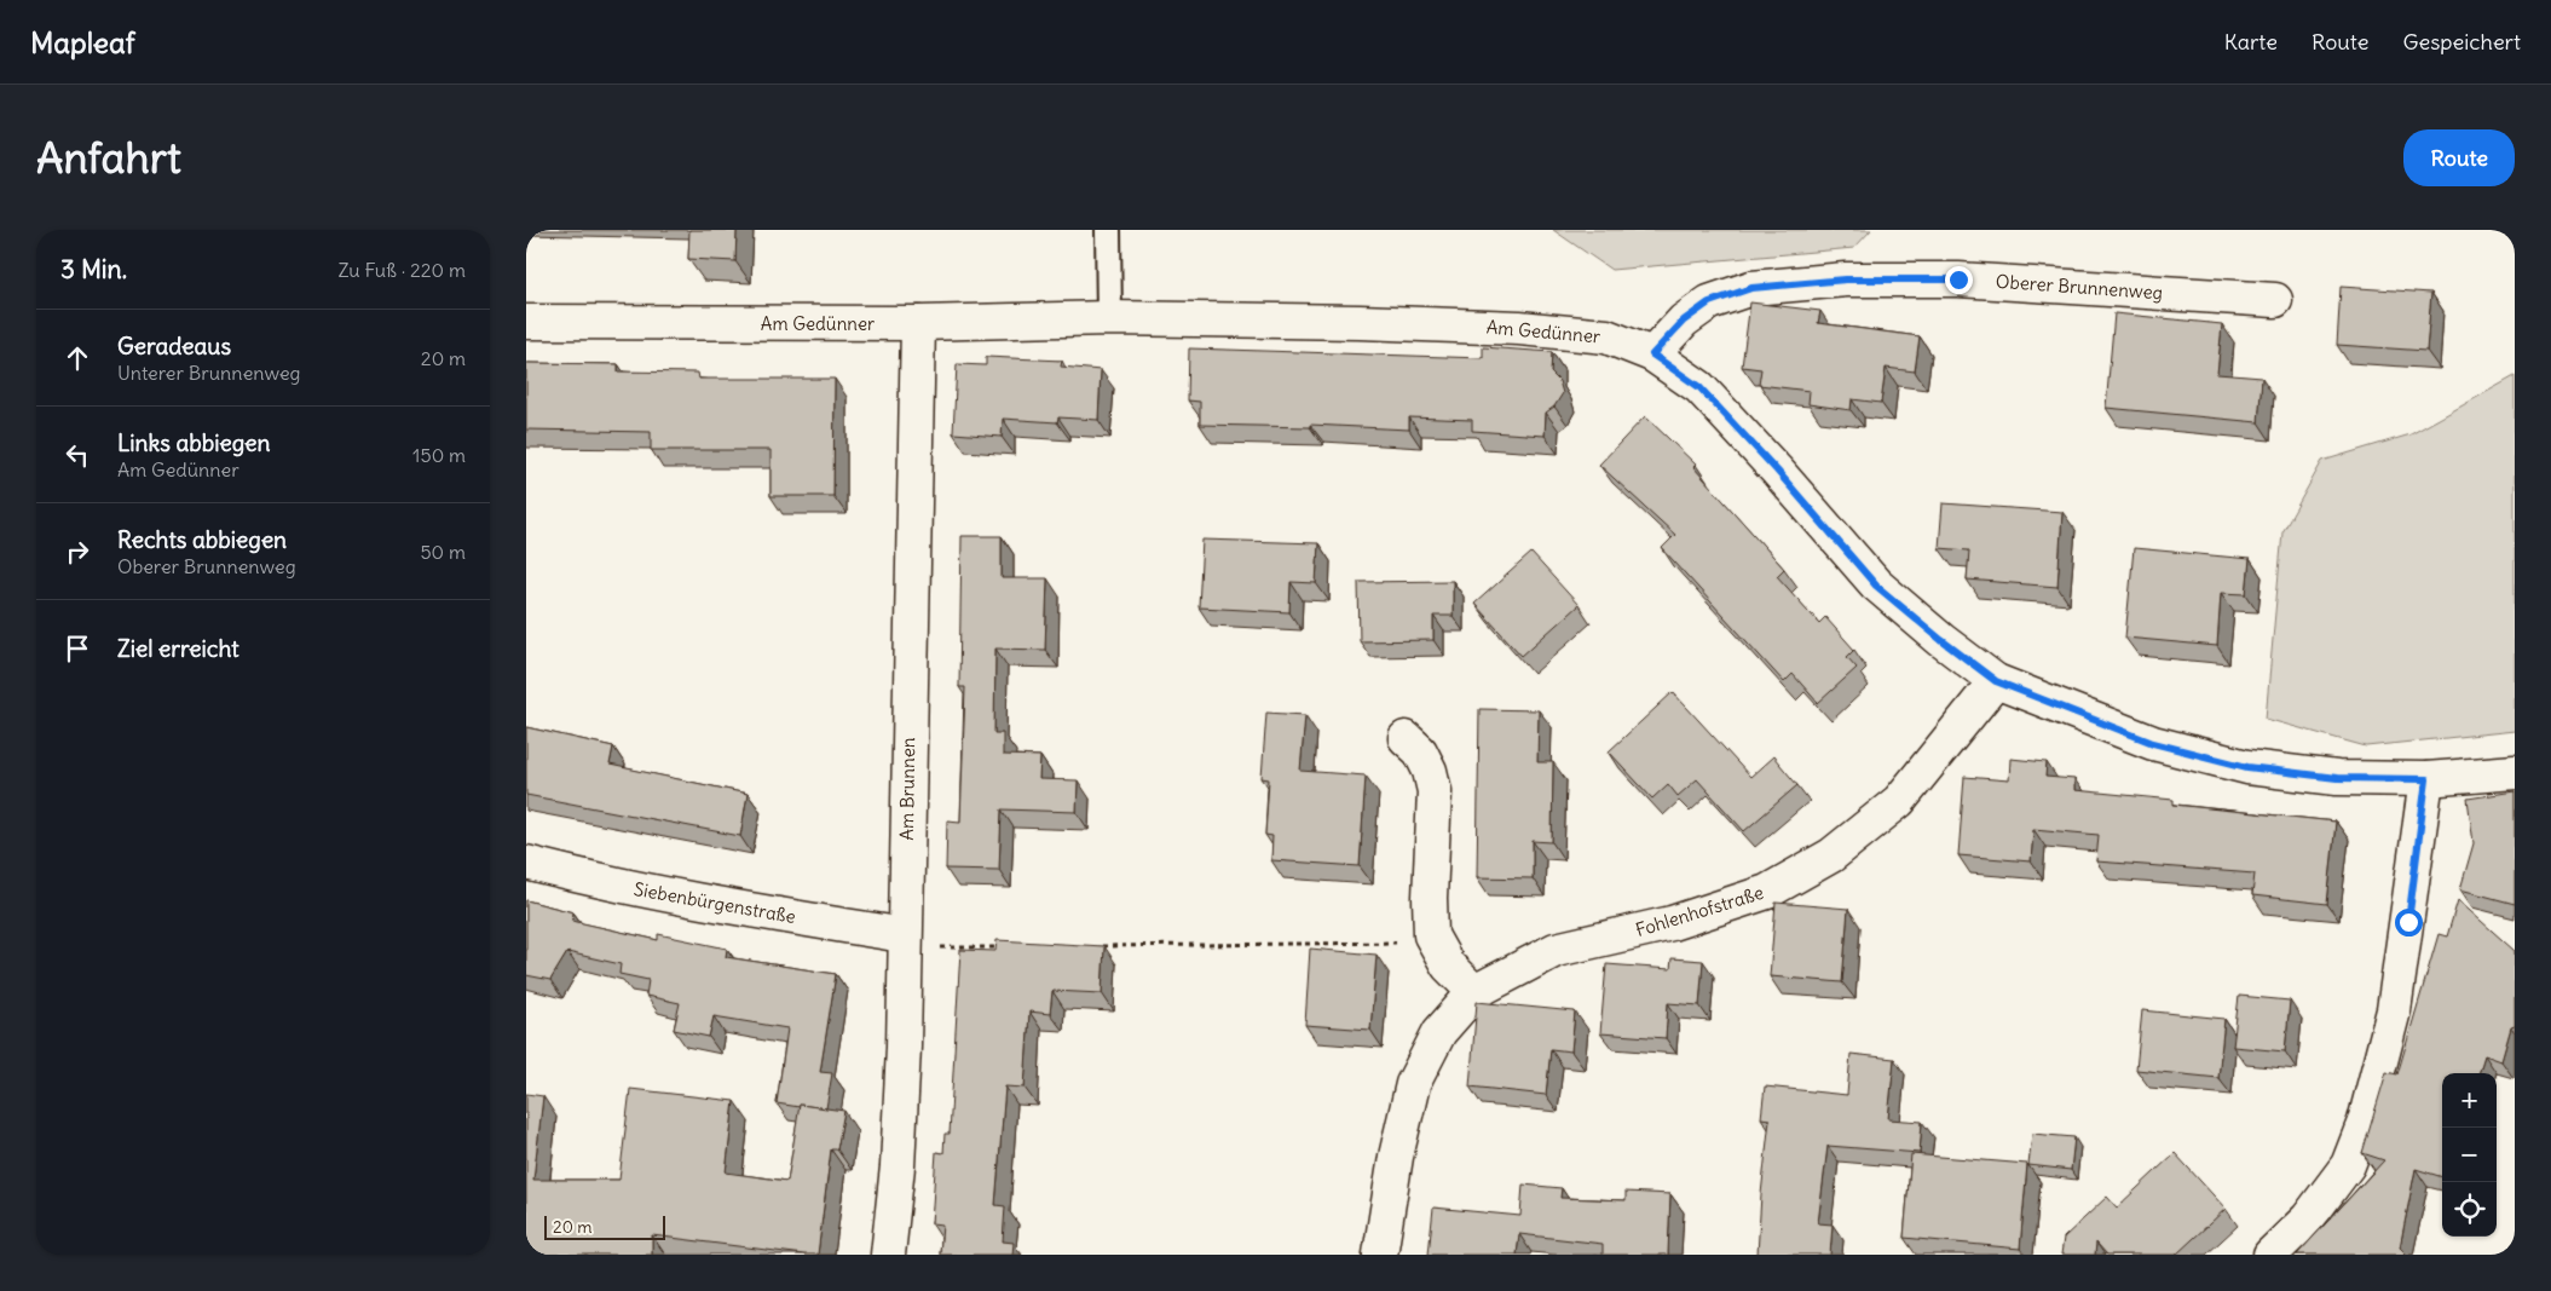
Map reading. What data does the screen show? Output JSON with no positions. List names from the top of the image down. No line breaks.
{"streets":{"street":["Oberer Brunnenweg","Am Gedünner","Am Brunnen","Siebenbürgenstraße","Fohlenhofstraße"]},"crossings":[["Oberer Brunnenweg","Am Gedünner"],["Am Gedünner","Am Brunnen"],["Am Gedünner","Fohlenhofstraße"],["Am Brunnen","Siebenbürgenstraße"]],"scale_bar":"20 m","page":{"header":"Mapleaf","nav":["Karte","Route","Gespeichert"],"buttons":"Route","title":"Anfahrt","heading":["3 Min.","Zu Fuß · 220 m"],"list":[["Geradeaus","Unterer Brunnenweg","20 m"],["Links abbiegen","Am Gedünner","150 m"],["Rechts abbiegen","Oberer Brunnenweg","50 m"],"Ziel erreicht"],"map_buttons":["+","−"],"scale":"20 m"}}
